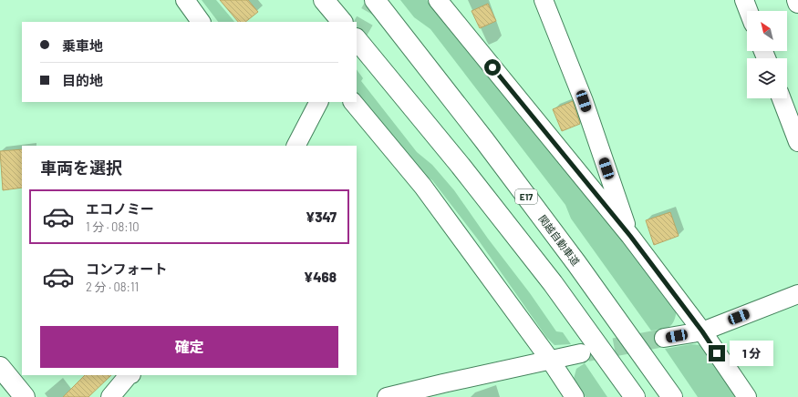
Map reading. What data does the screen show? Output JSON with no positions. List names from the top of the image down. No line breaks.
{"streets":{"main road":["E17","関越自動車道"]},"north":"top left","page":{"banner":["乗車地","目的地"],"heading":"車両を選択","list":[{"name":"エコノミー","note":"1 分 · 08:10","value":"¥347"},{"name":"コンフォート","note":"2 分 · 08:11","value":"¥468"}],"buttons":"確定","bubble":"1 分"}}
